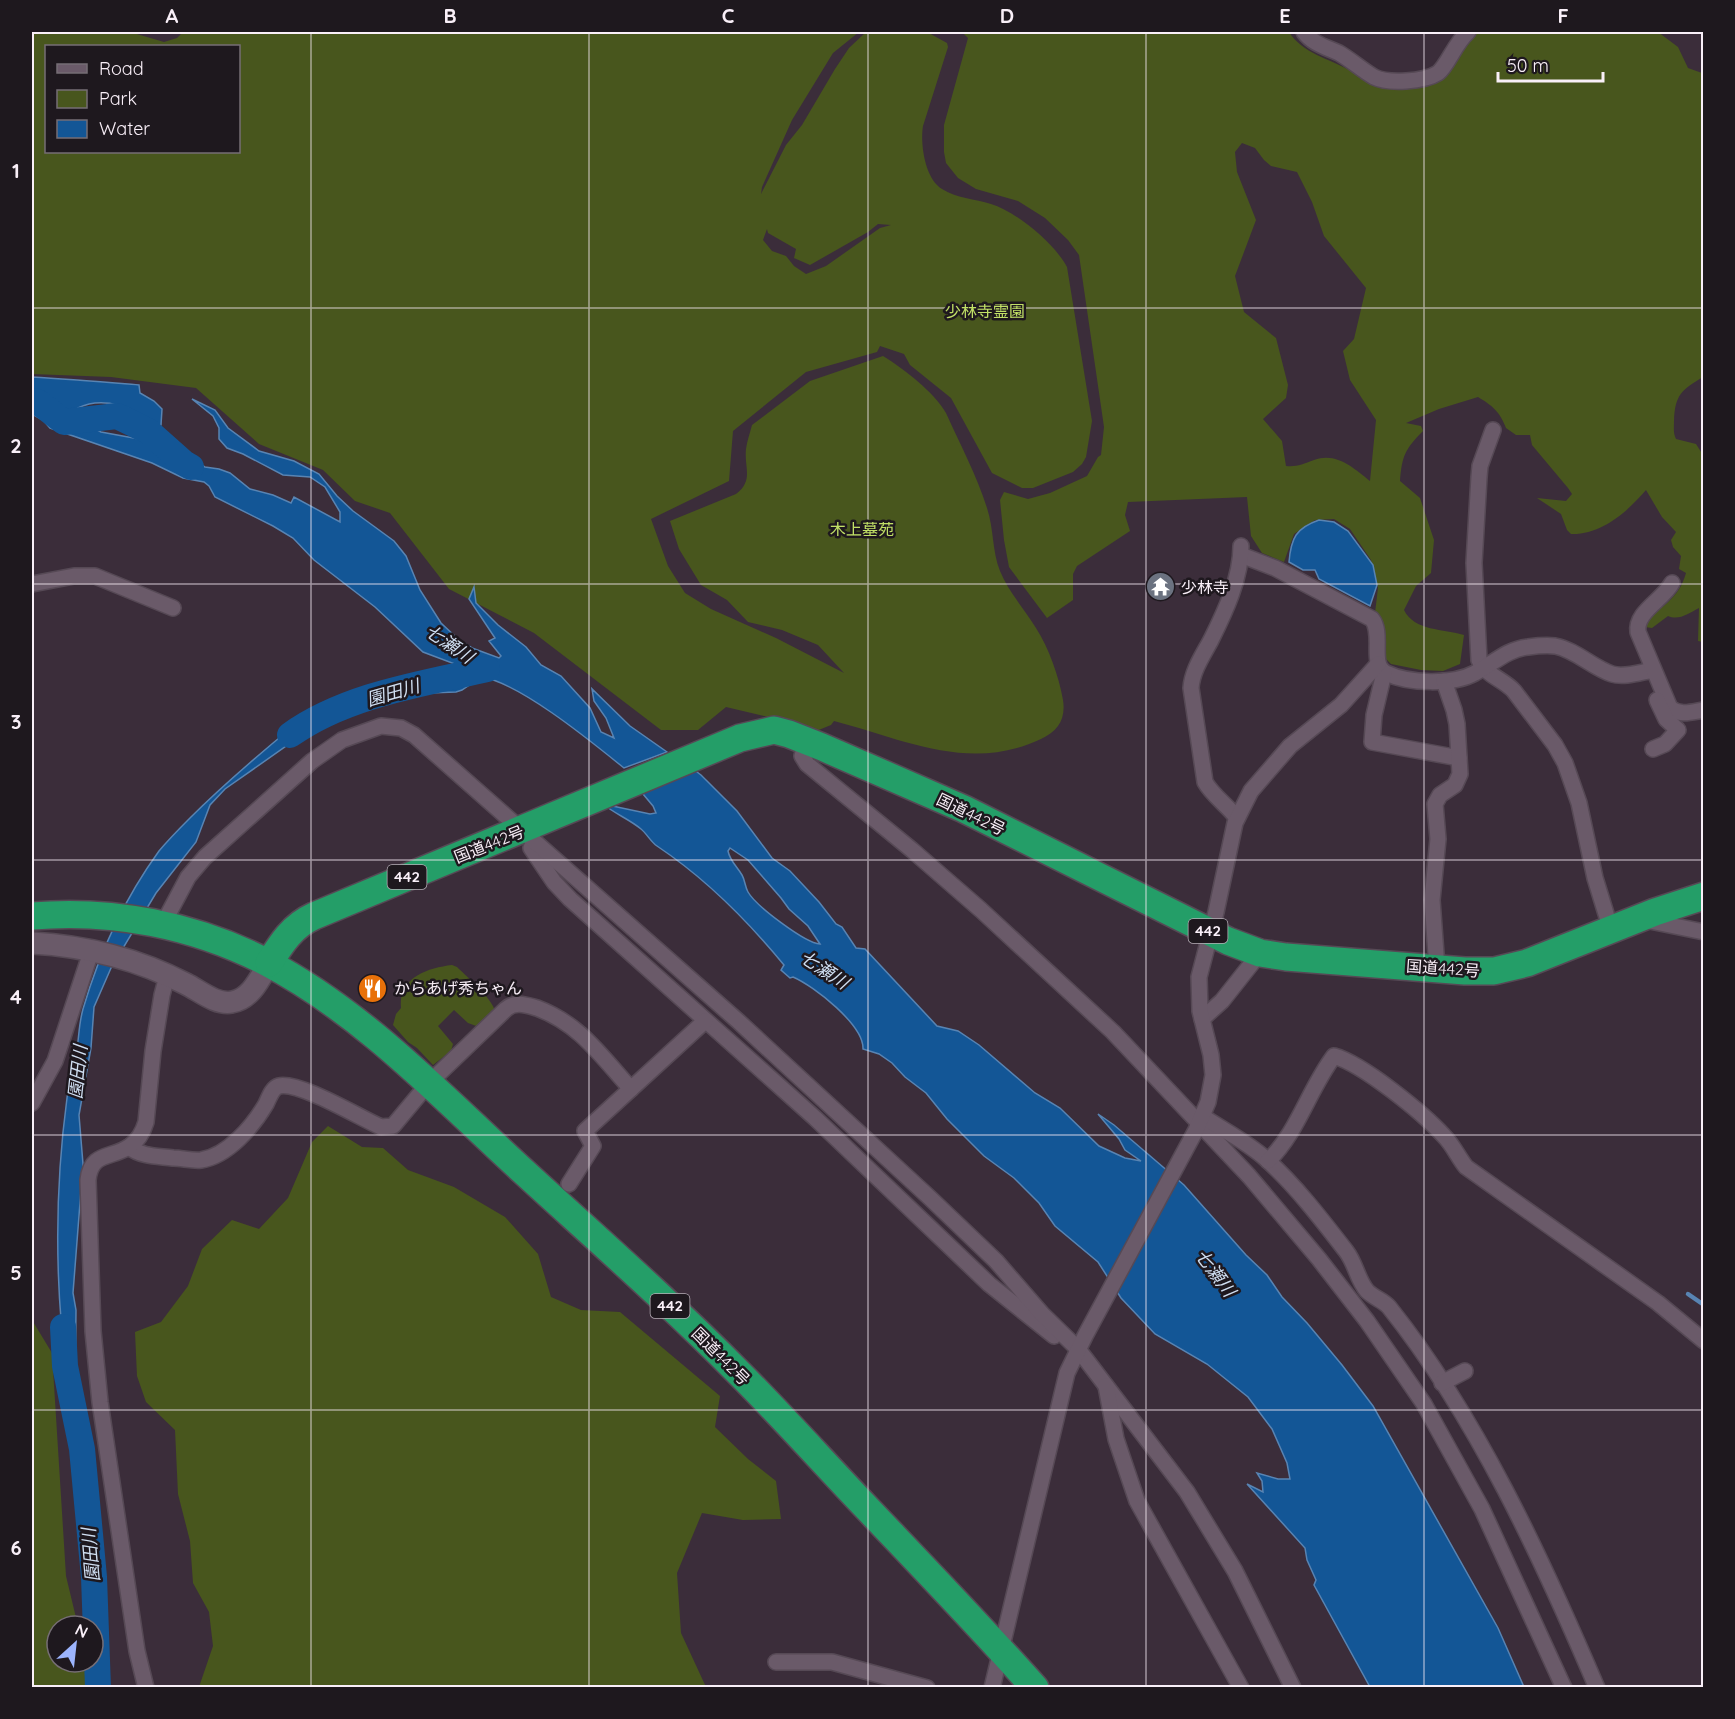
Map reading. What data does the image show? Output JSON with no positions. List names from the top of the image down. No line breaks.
{"streets":{"highway":["国道442号","442"]},"water":["七瀬川","園田川"],"parks":["少林寺霊園","木上墓苑"],"places":{"temple":["少林寺"],"restaurant":["からあげ秀ちゃん"]},"legend":["Road","Park","Water"],"scale_bar":"50 m","north":"top right","grid":{"columns":["A","B","C","D","E","F"],"rows":["1","2","3","4","5","6"]}}
